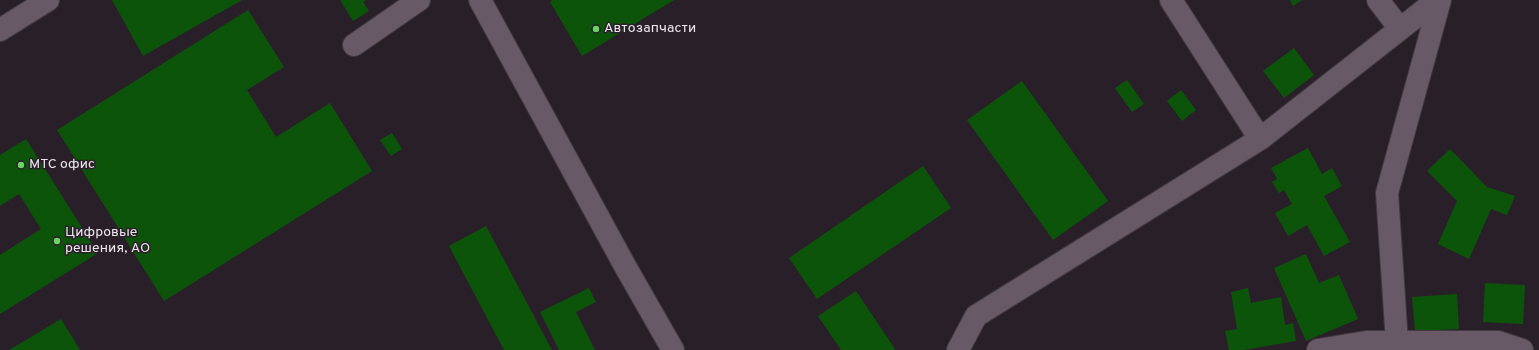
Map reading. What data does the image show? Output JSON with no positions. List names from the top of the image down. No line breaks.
{"places":["Автозапчасти","МТС офис","Цифровые решения, АО"]}
